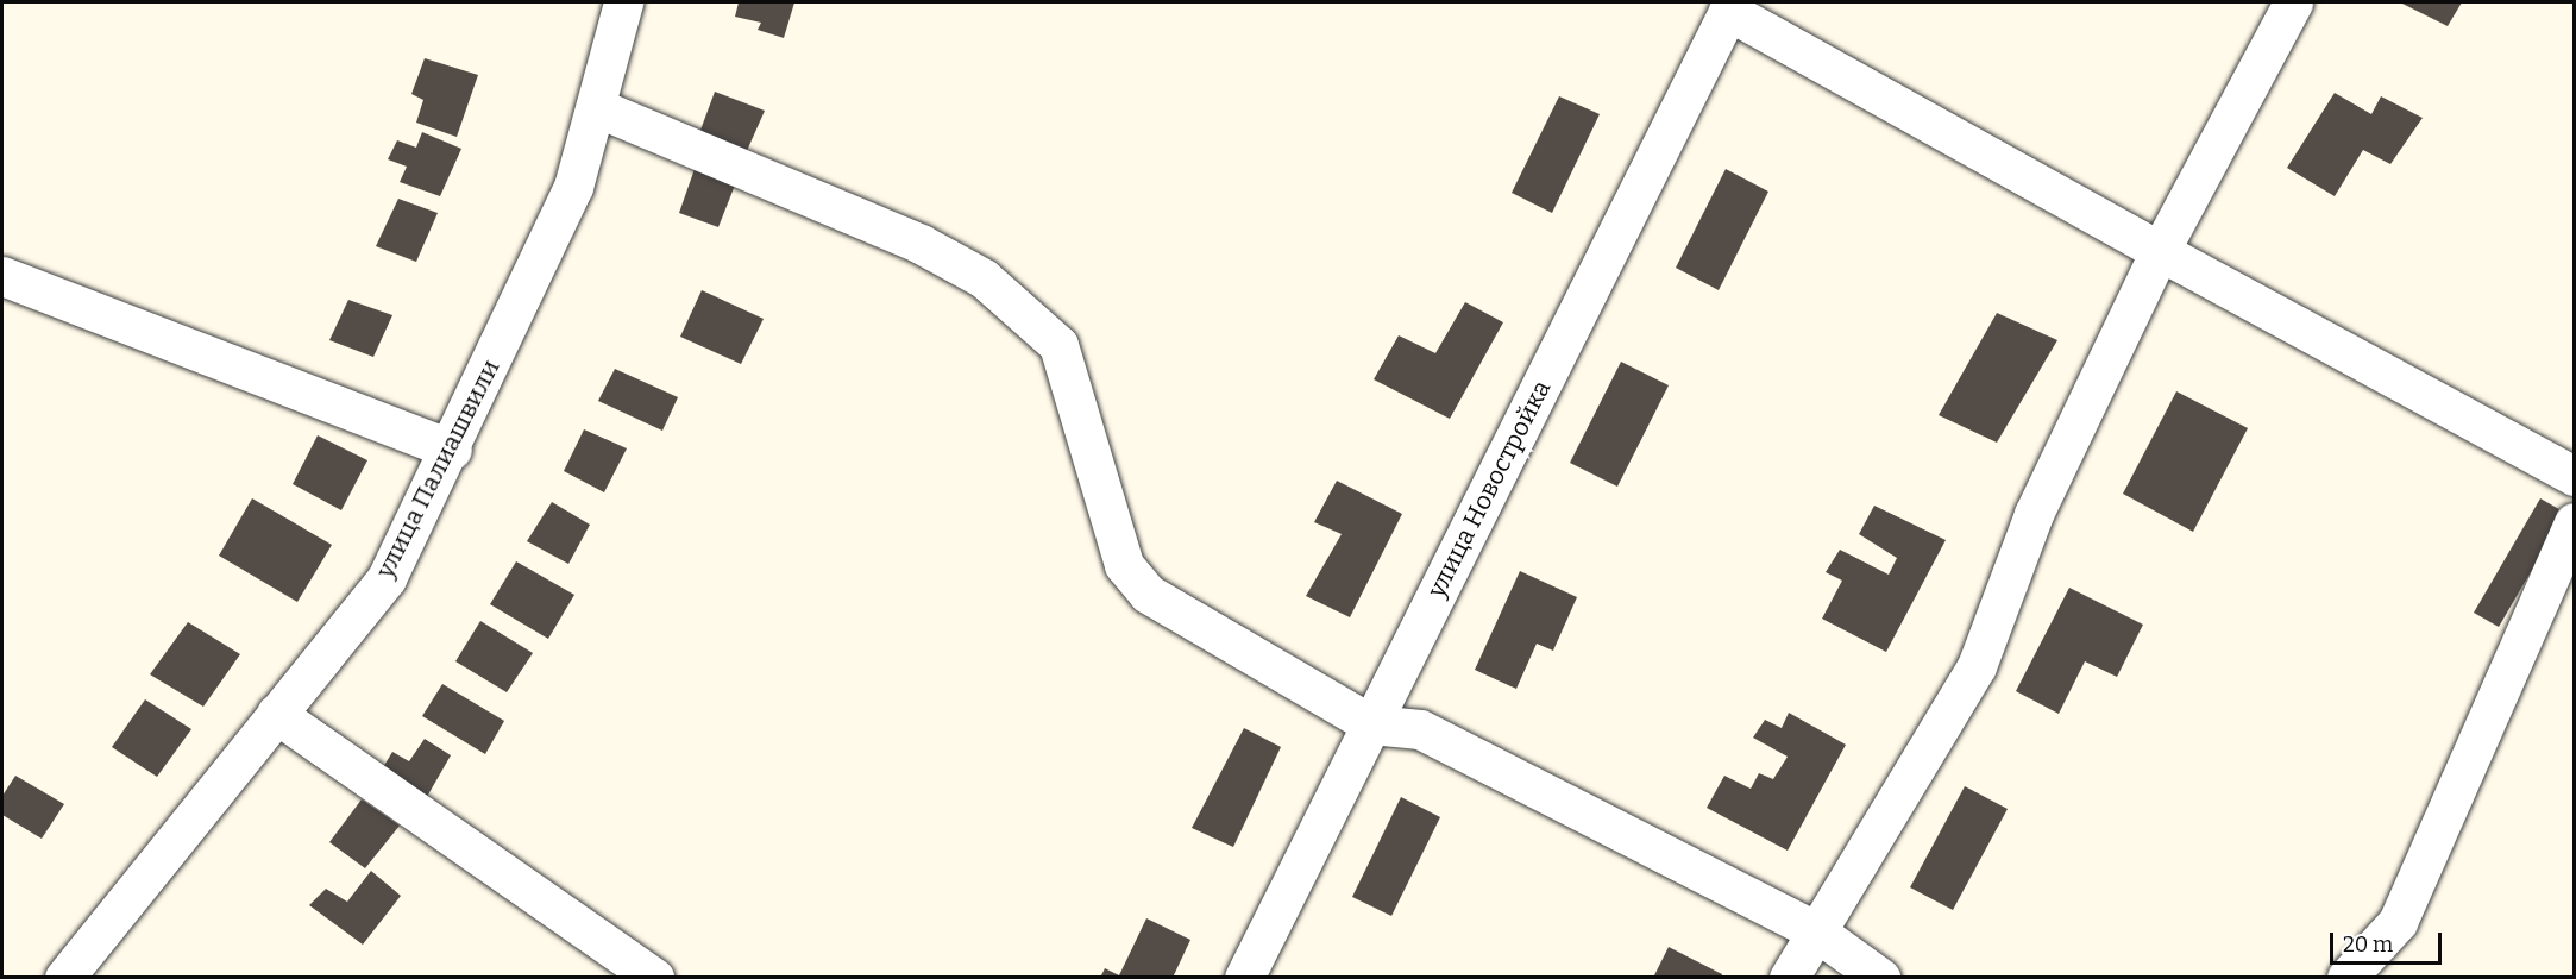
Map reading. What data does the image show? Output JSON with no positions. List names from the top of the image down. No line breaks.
{"streets":{"street":["улица Палиашвили","улица Новостройка"]},"scale_bar":"20 m"}
